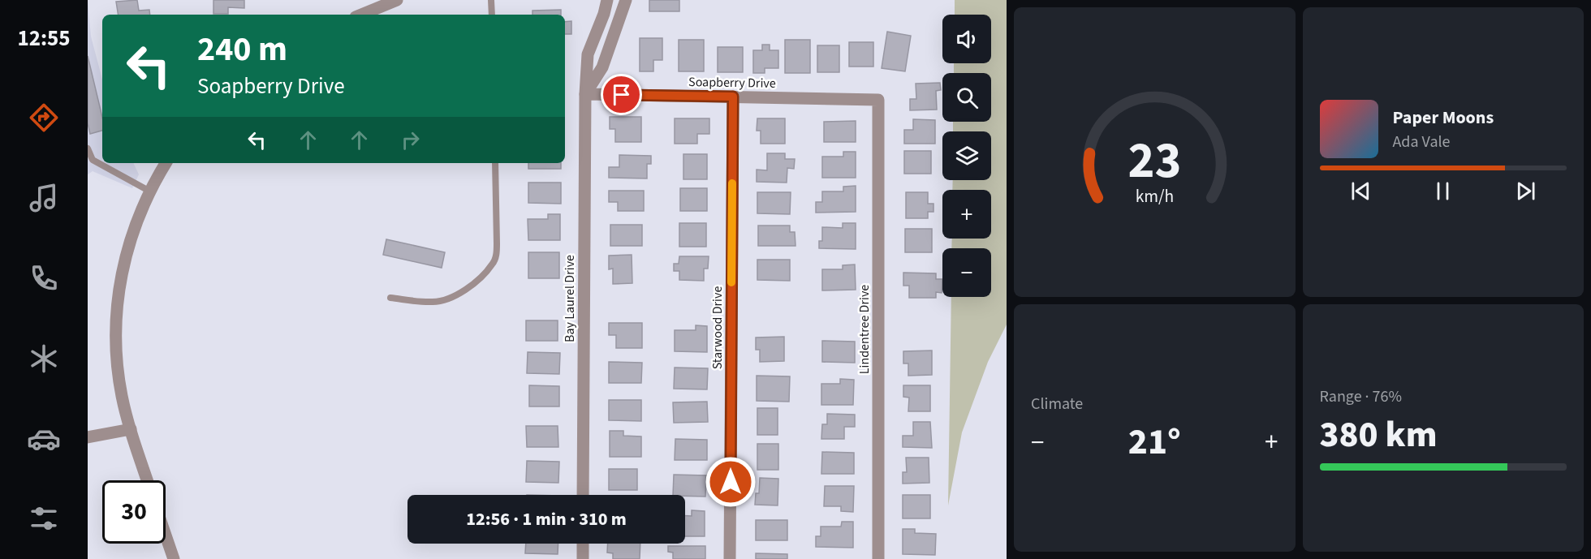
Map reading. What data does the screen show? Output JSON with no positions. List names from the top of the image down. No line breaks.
{"streets":{"street":["Soapberry Drive","Bay Laurel Drive","Starwood Drive","Lindentree Drive"]},"crossings":[["Soapberry Drive","Bay Laurel Drive"],["Soapberry Drive","Starwood Drive"],["Soapberry Drive","Lindentree Drive"]],"page":{"tabs":"12:55","map_buttons":["+","−"],"turn":["240 m","Soapberry Drive"],"song":["Paper Moons","Ada Vale"],"tile":["Climate",["Range · 76%","380 km"]],"heat":["−","21°","+"],"limit":"30","trip":"12:56 · 1 min · 310 m","gauge":["23","km/h"]}}
